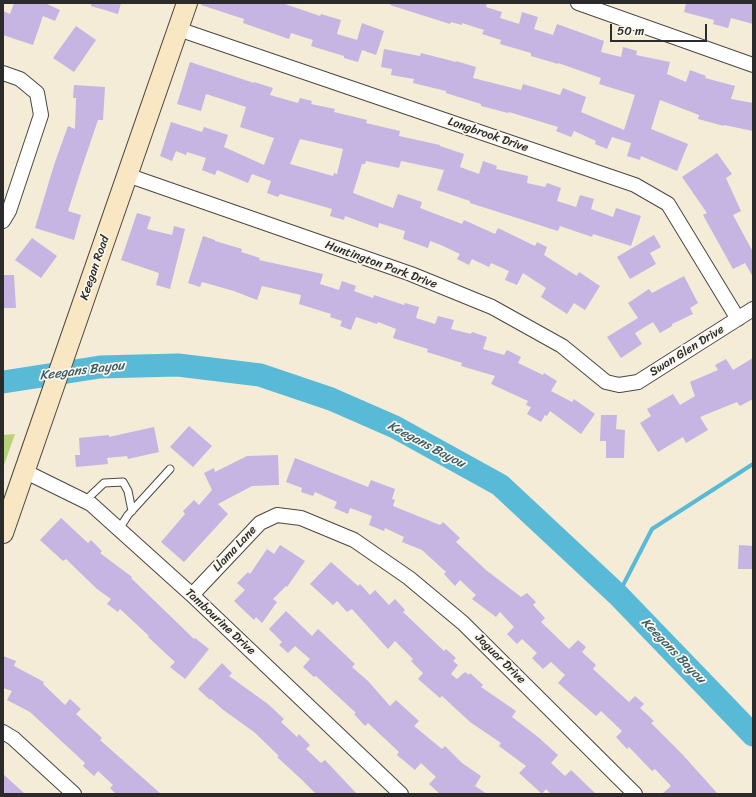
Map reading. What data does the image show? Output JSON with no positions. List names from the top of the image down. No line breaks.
{"streets":{"street":["Longbrook Drive","Huntington Park Drive","Keegan Road","Swan Glen Drive","Llama Lane","Tambourine Drive","Jaguar Drive"]},"crossings":[["Longbrook Drive","Keegan Road"],["Longbrook Drive","Swan Glen Drive"],["Huntington Park Drive","Keegan Road"],["Huntington Park Drive","Swan Glen Drive"],["Keegan Road","Tambourine Drive"],["Llama Lane","Tambourine Drive"],["Llama Lane","Jaguar Drive"]],"water":["Keegans Bayou"],"scale_bar":"50 m"}
